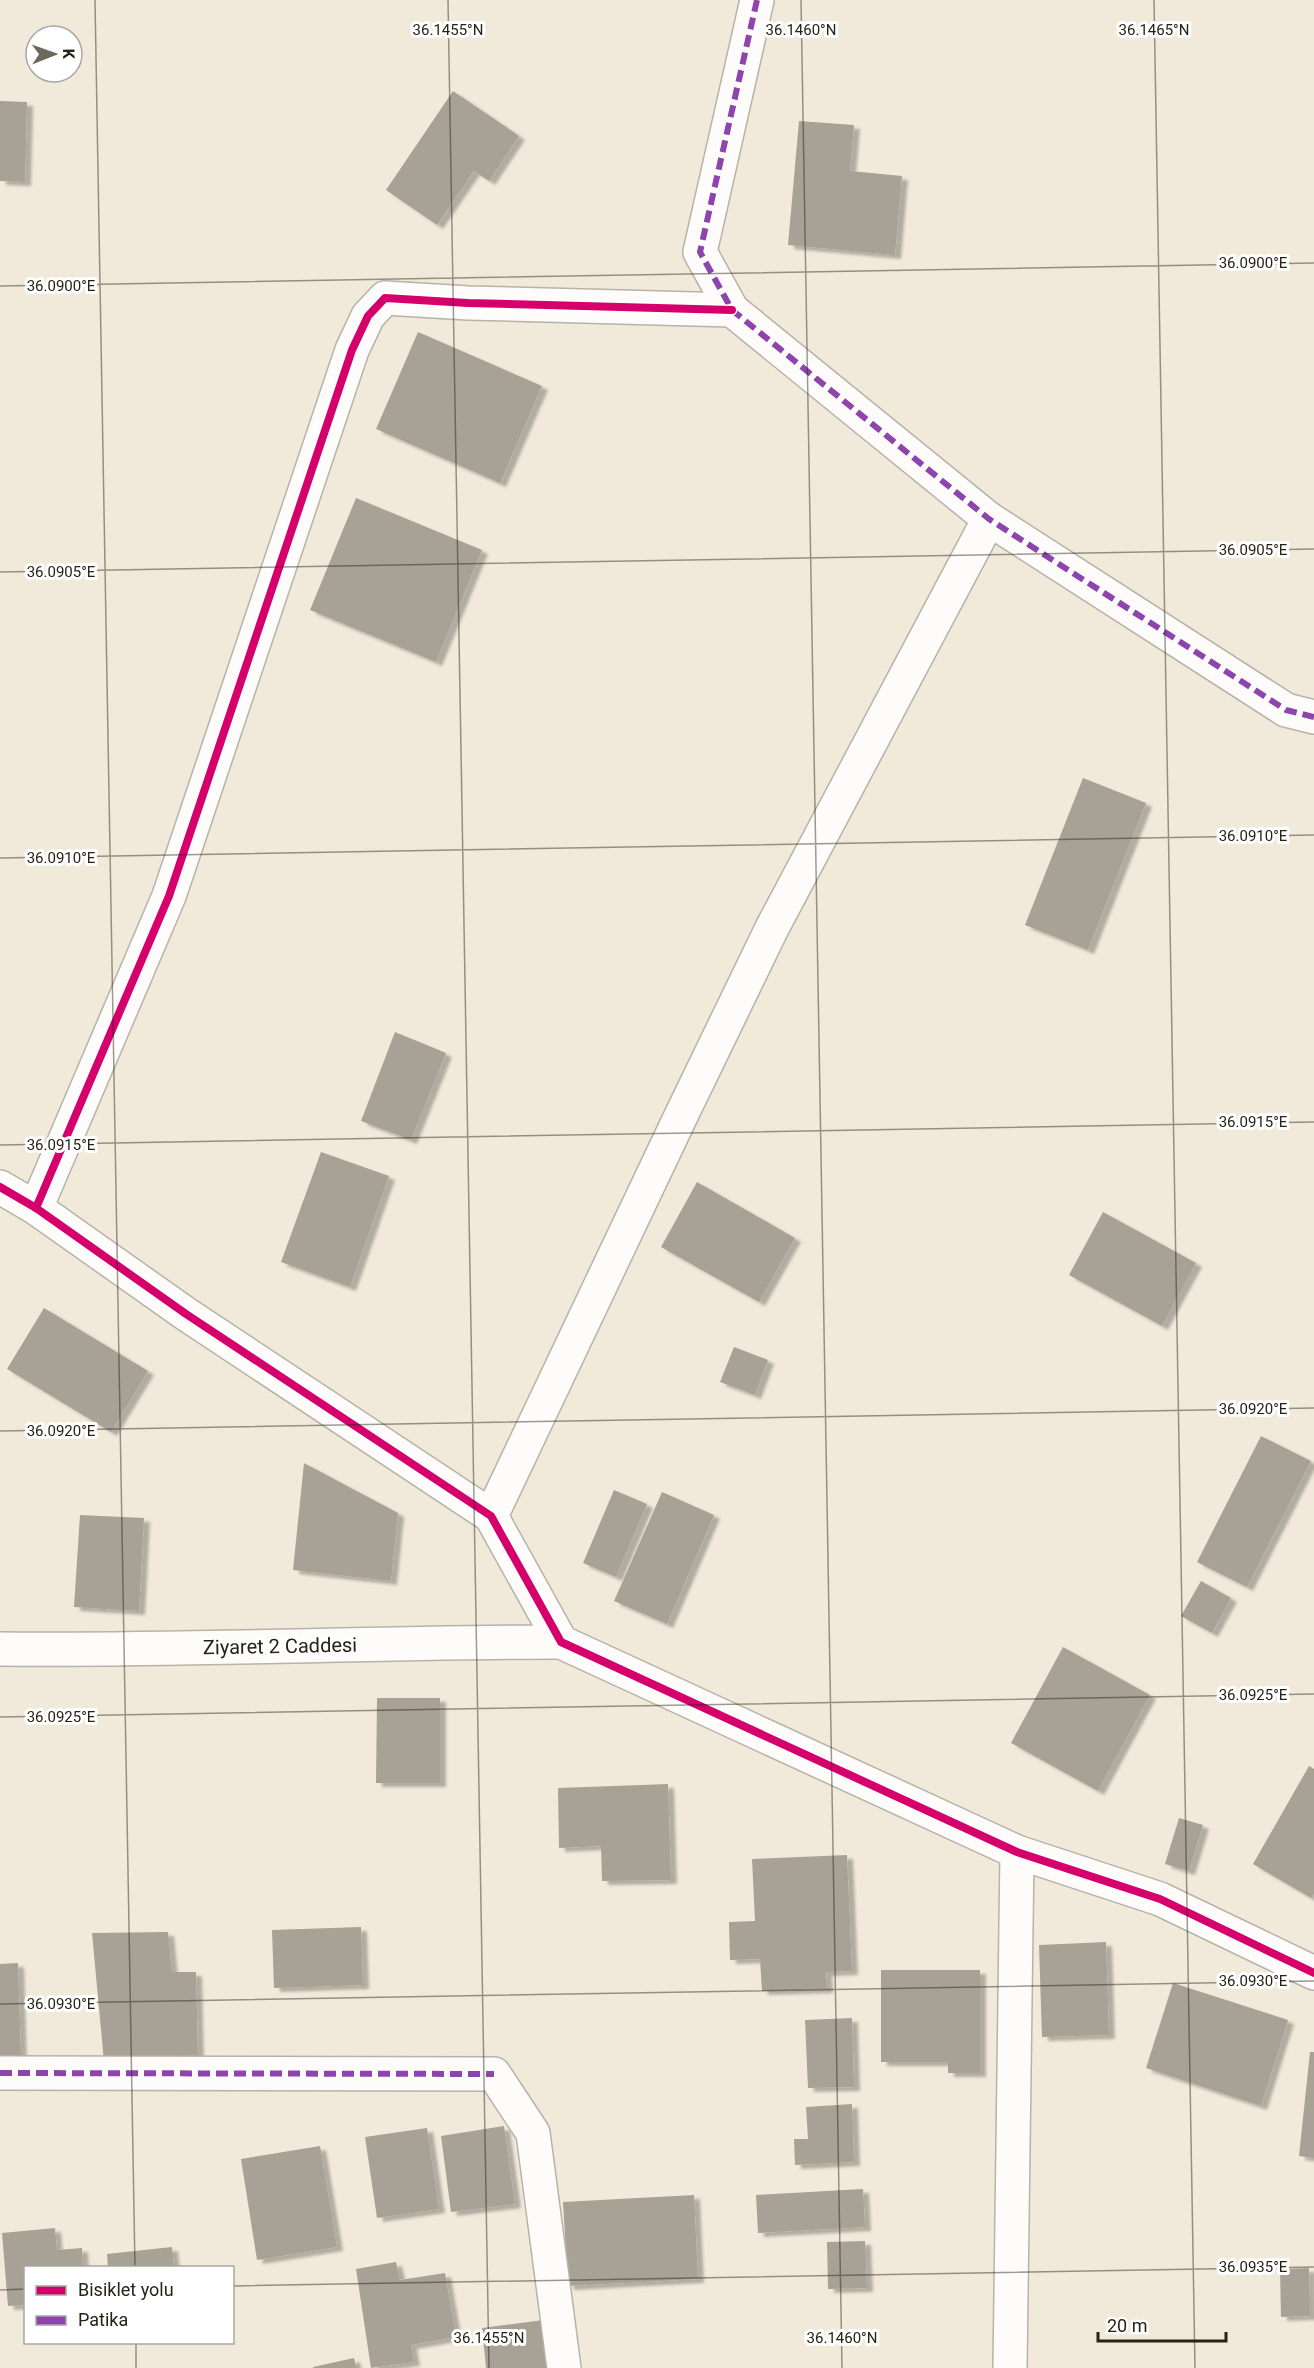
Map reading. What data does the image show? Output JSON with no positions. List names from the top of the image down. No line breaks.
{"streets":{"street":["Ziyaret 2 Caddesi"]},"legend":["Bisiklet yolu","Patika"],"scale_bar":"20 m","north":"right","coordinates":["36.1455°N","36.1460°N","36.1465°N","36.0900°E","36.0905°E","36.0910°E","36.0915°E","36.0920°E","36.0925°E","36.0930°E","36.0935°E"]}
